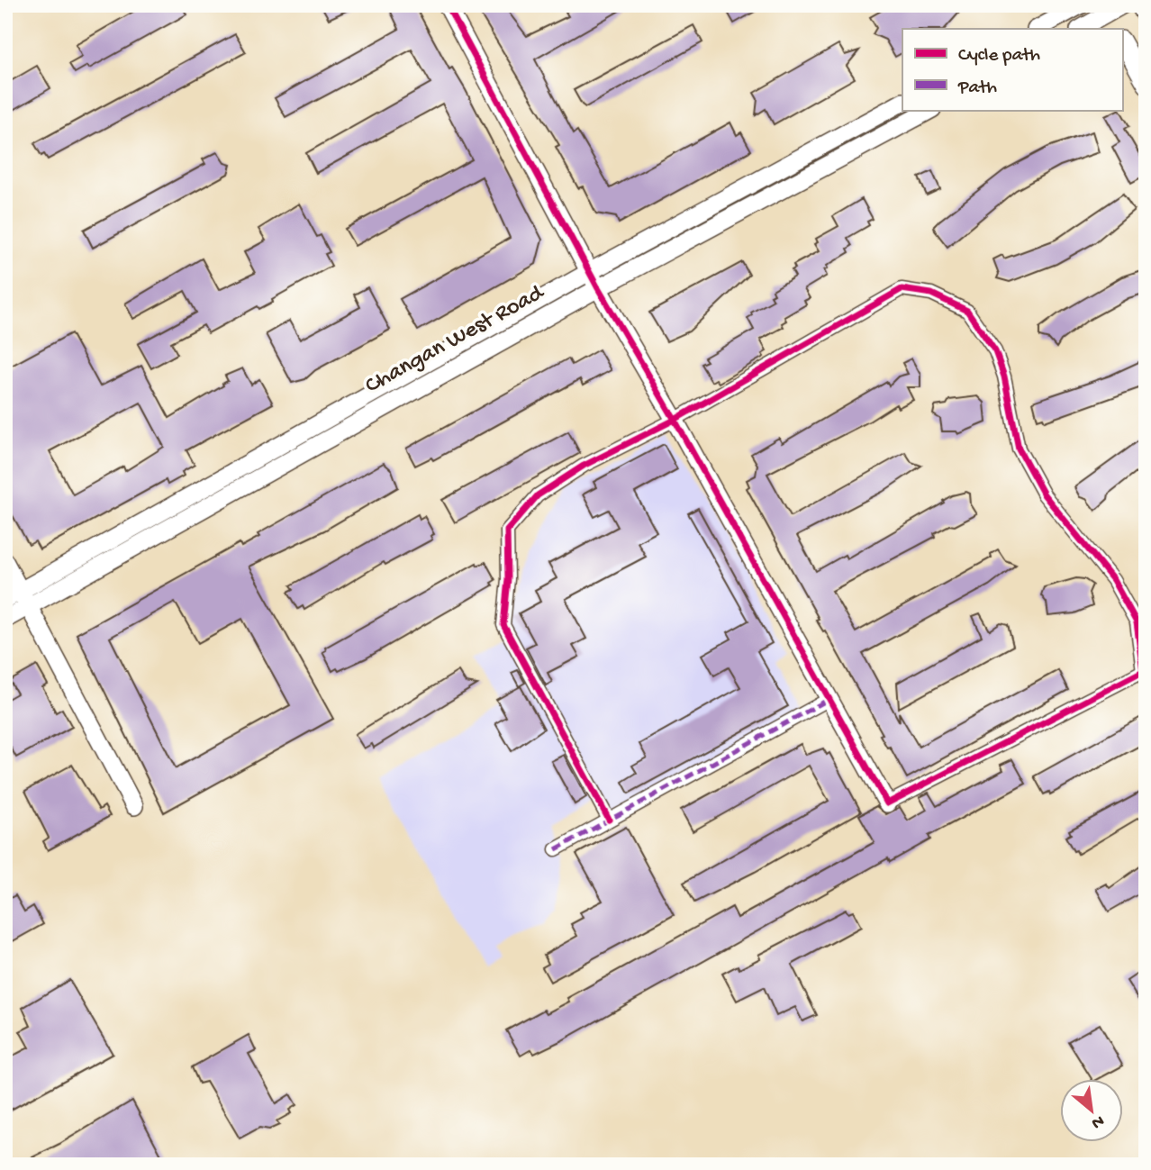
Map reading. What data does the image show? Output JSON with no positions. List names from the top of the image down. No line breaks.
{"streets":{"main road":["Changan West Road"]},"legend":["Cycle path","Path"],"north":"bottom right"}
